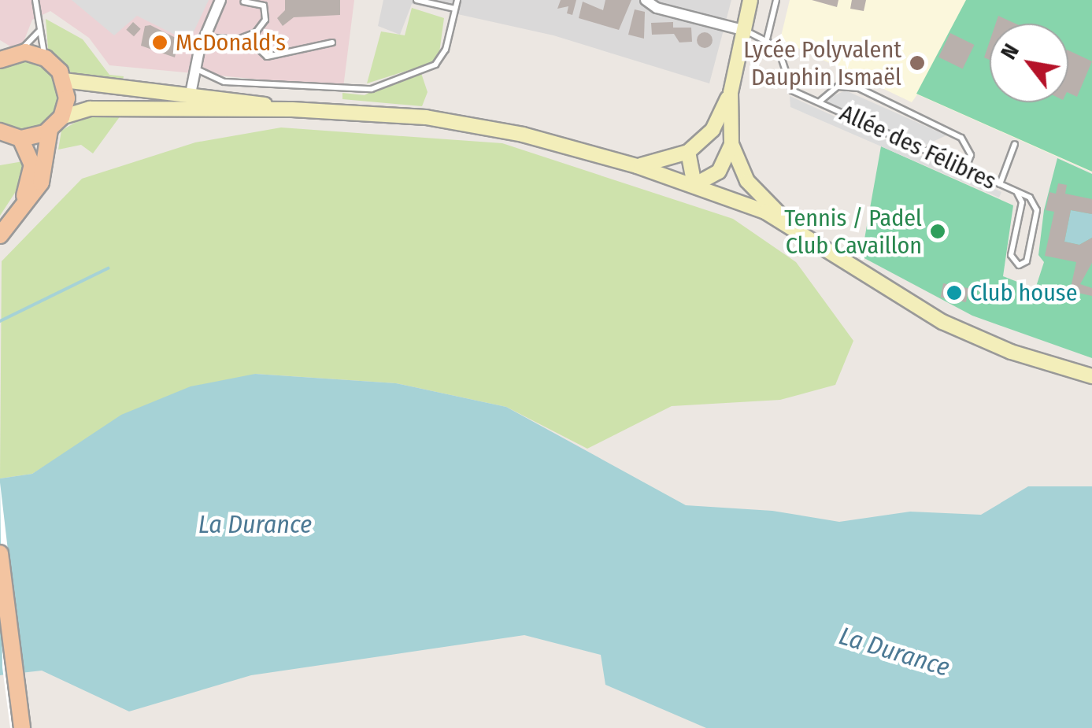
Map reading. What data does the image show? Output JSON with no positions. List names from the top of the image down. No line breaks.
{"streets":{"lane":["Allée des Félibres"]},"water":["La Durance"],"places":["McDonald's","Lycée Polyvalent Dauphin Ismaël","Tennis / Padel Club Cavaillon","Club house"],"north":"top left"}
